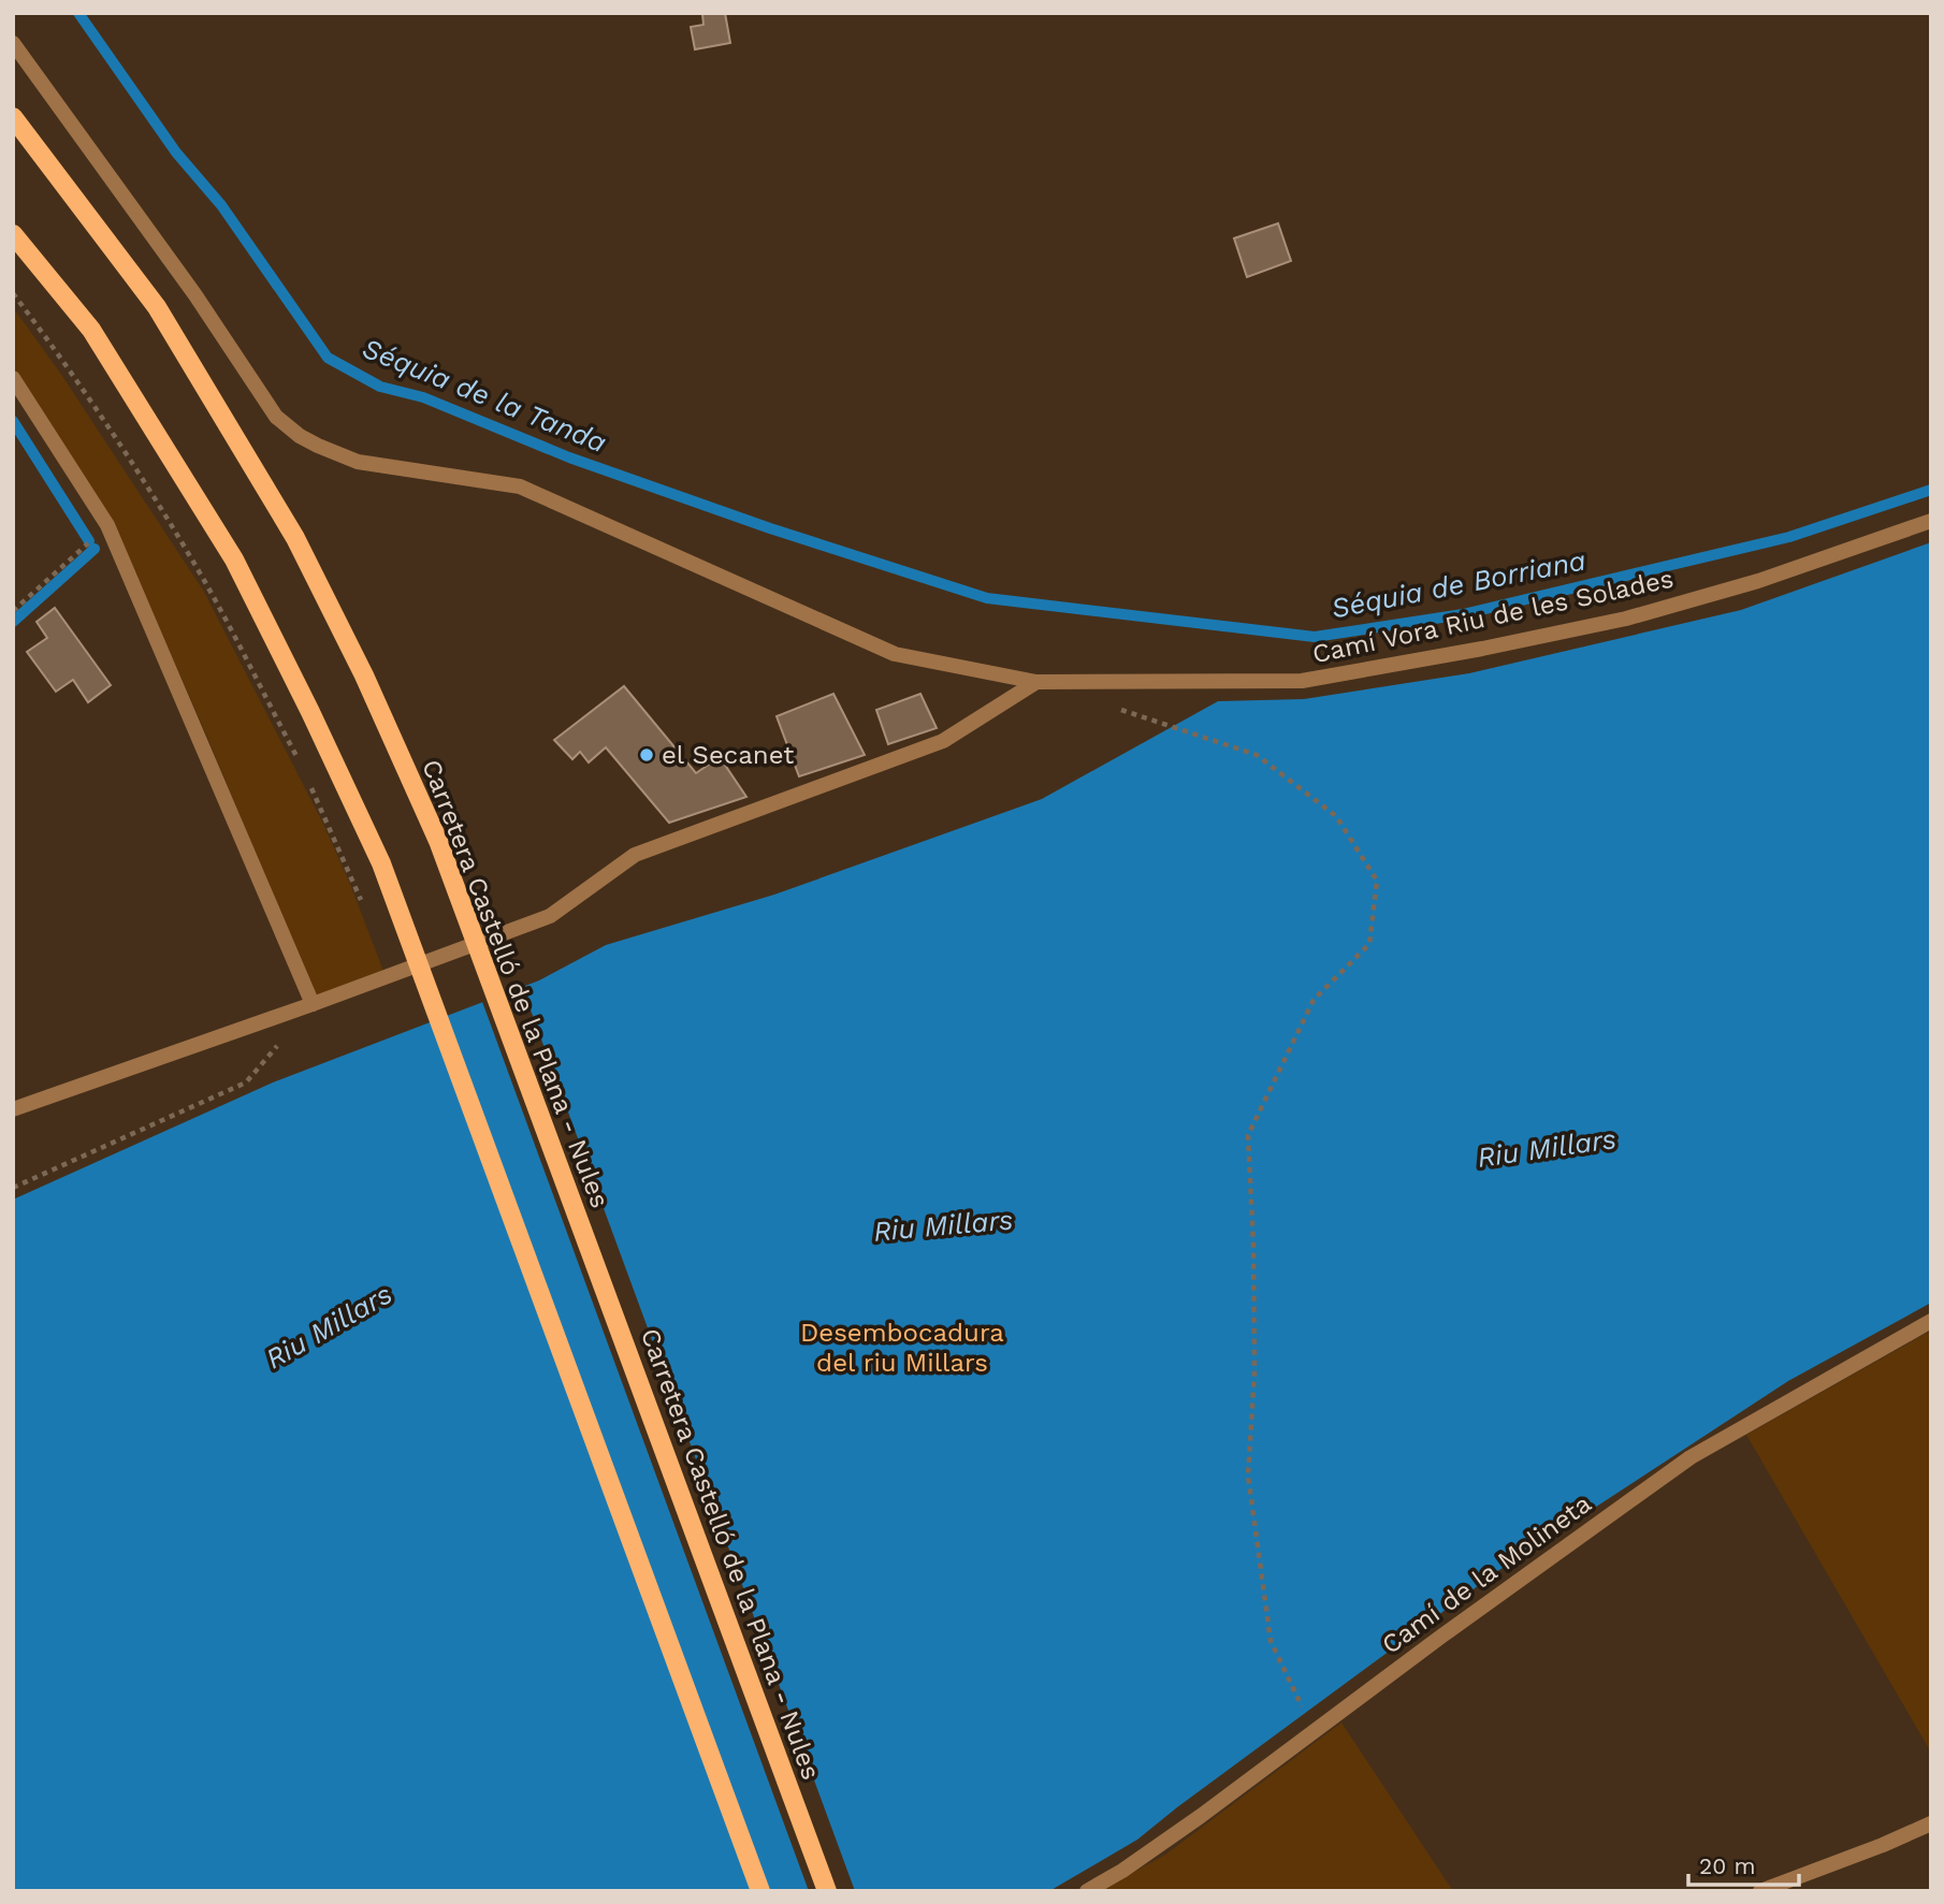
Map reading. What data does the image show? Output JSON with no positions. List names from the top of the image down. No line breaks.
{"streets":{"main road":["Carretera Castelló de la Plana - Nules"],"street":["Camí Vora Riu de les Solades","Camí de la Molineta"]},"water":["Séquia de la Tanda","Séquia de Borriana","Riu Millars"],"parks":["Desembocadura del riu Millars"],"places":["el Secanet"],"scale_bar":"20 m"}
